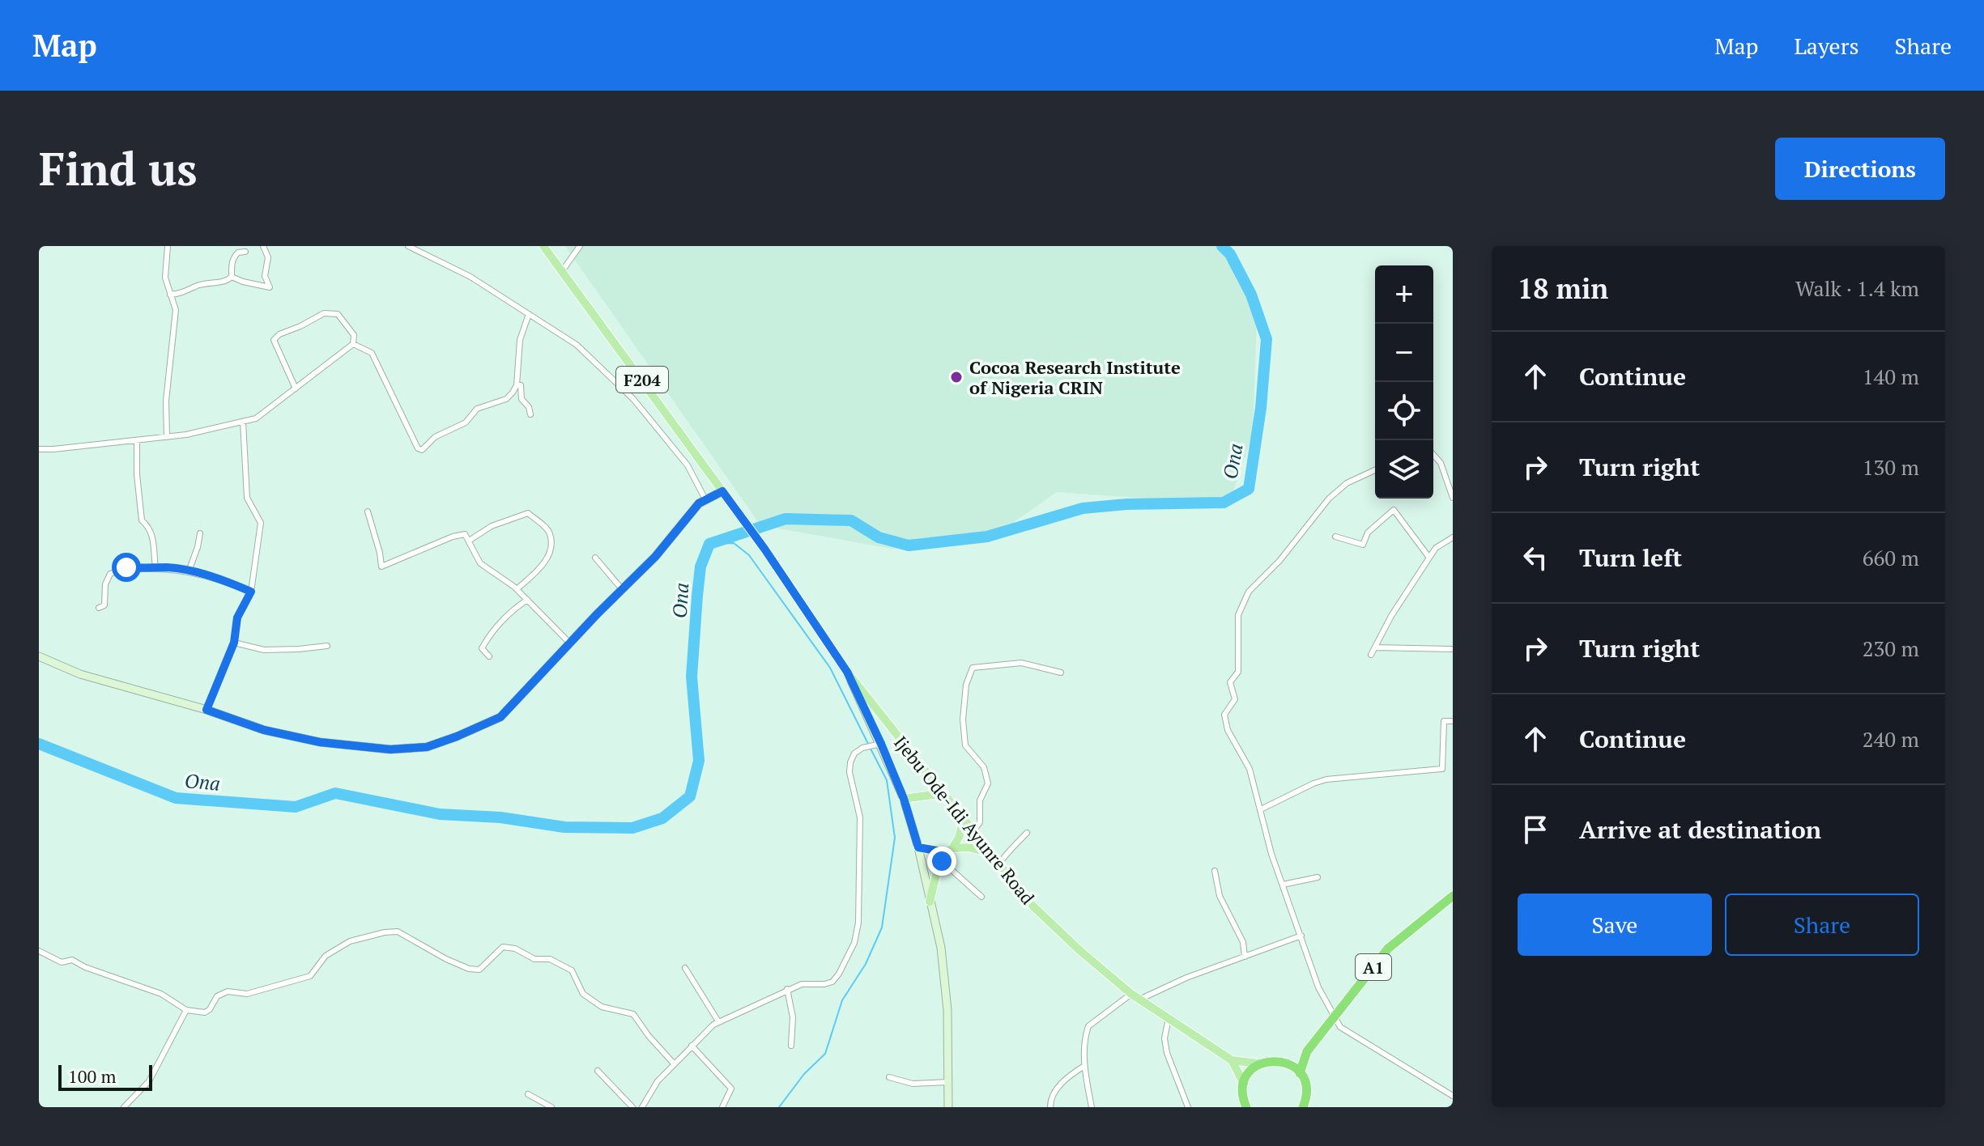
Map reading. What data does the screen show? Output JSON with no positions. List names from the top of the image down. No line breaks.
{"streets":{"highway":["A1"],"main road":["F204","Ijebu Ode-Idi Ayunre Road"]},"crossings":[["F204","Ijebu Ode-Idi Ayunre Road"]],"water":["Ona"],"places":["Cocoa Research Institute of Nigeria CRIN"],"scale_bar":"100 m","page":{"header":"Map","nav":["Map","Layers","Share"],"buttons":["Directions",["Save","Share"]],"title":"Find us","heading":["18 min","Walk · 1.4 km"],"map_buttons":["+","−"],"list":[["Continue","140 m"],["Turn right","130 m"],["Turn left","660 m"],["Turn right","230 m"],["Continue","240 m"],"Arrive at destination"],"scale":"100 m"}}
